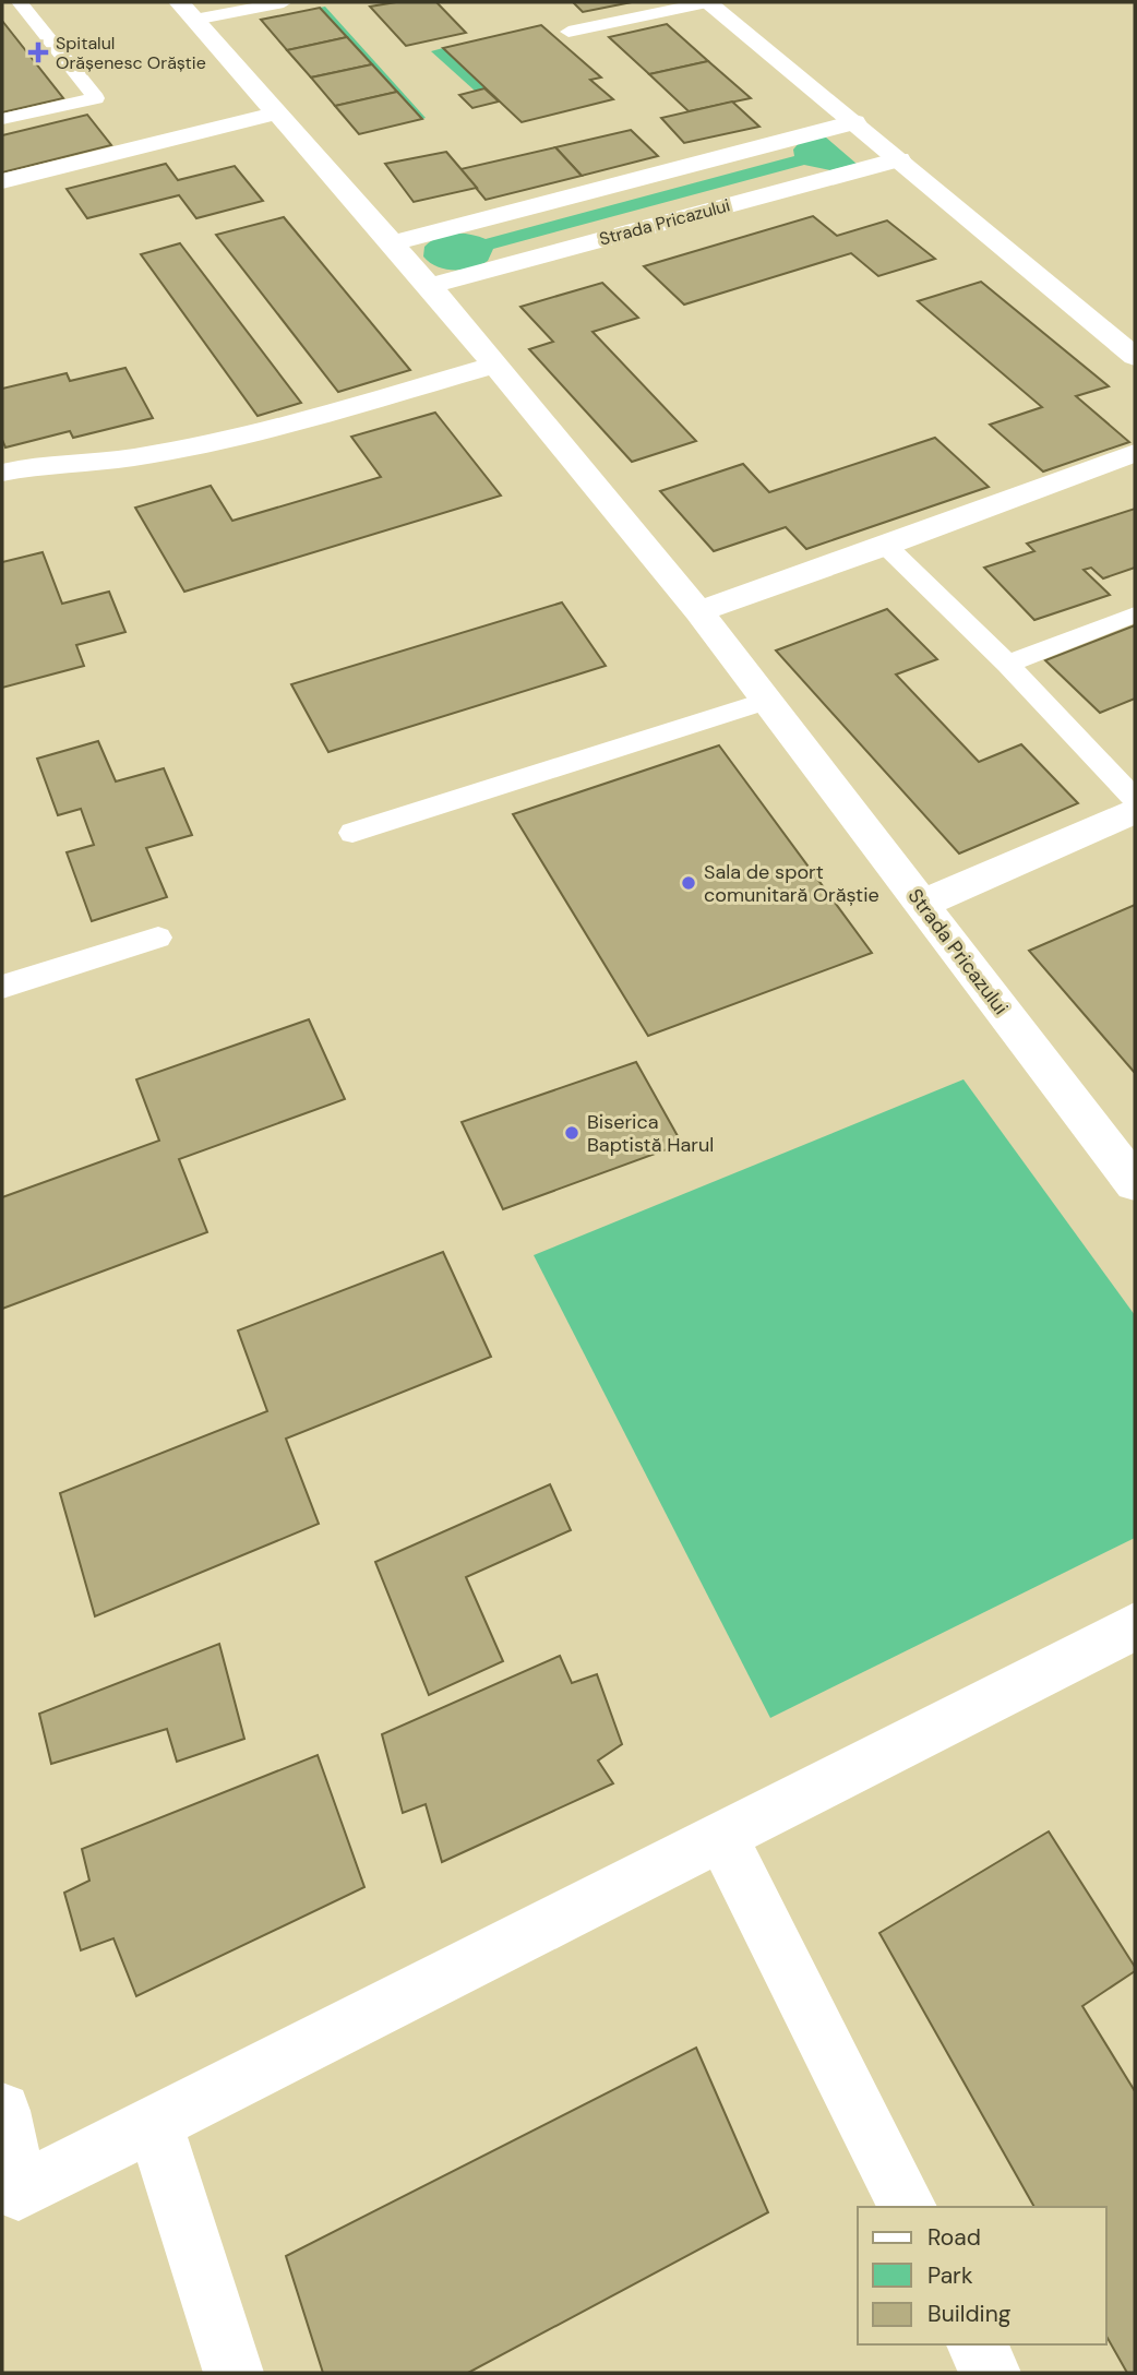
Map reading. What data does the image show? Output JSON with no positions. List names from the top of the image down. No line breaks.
{"streets":{"street":["Strada Pricazului"]},"places":{"health":["Spitalul Orășenesc Orăștie"],"other":["Sala de sport comunitară Orăștie","Biserica Baptistă Harul"]},"legend":["Road","Park","Building"]}
